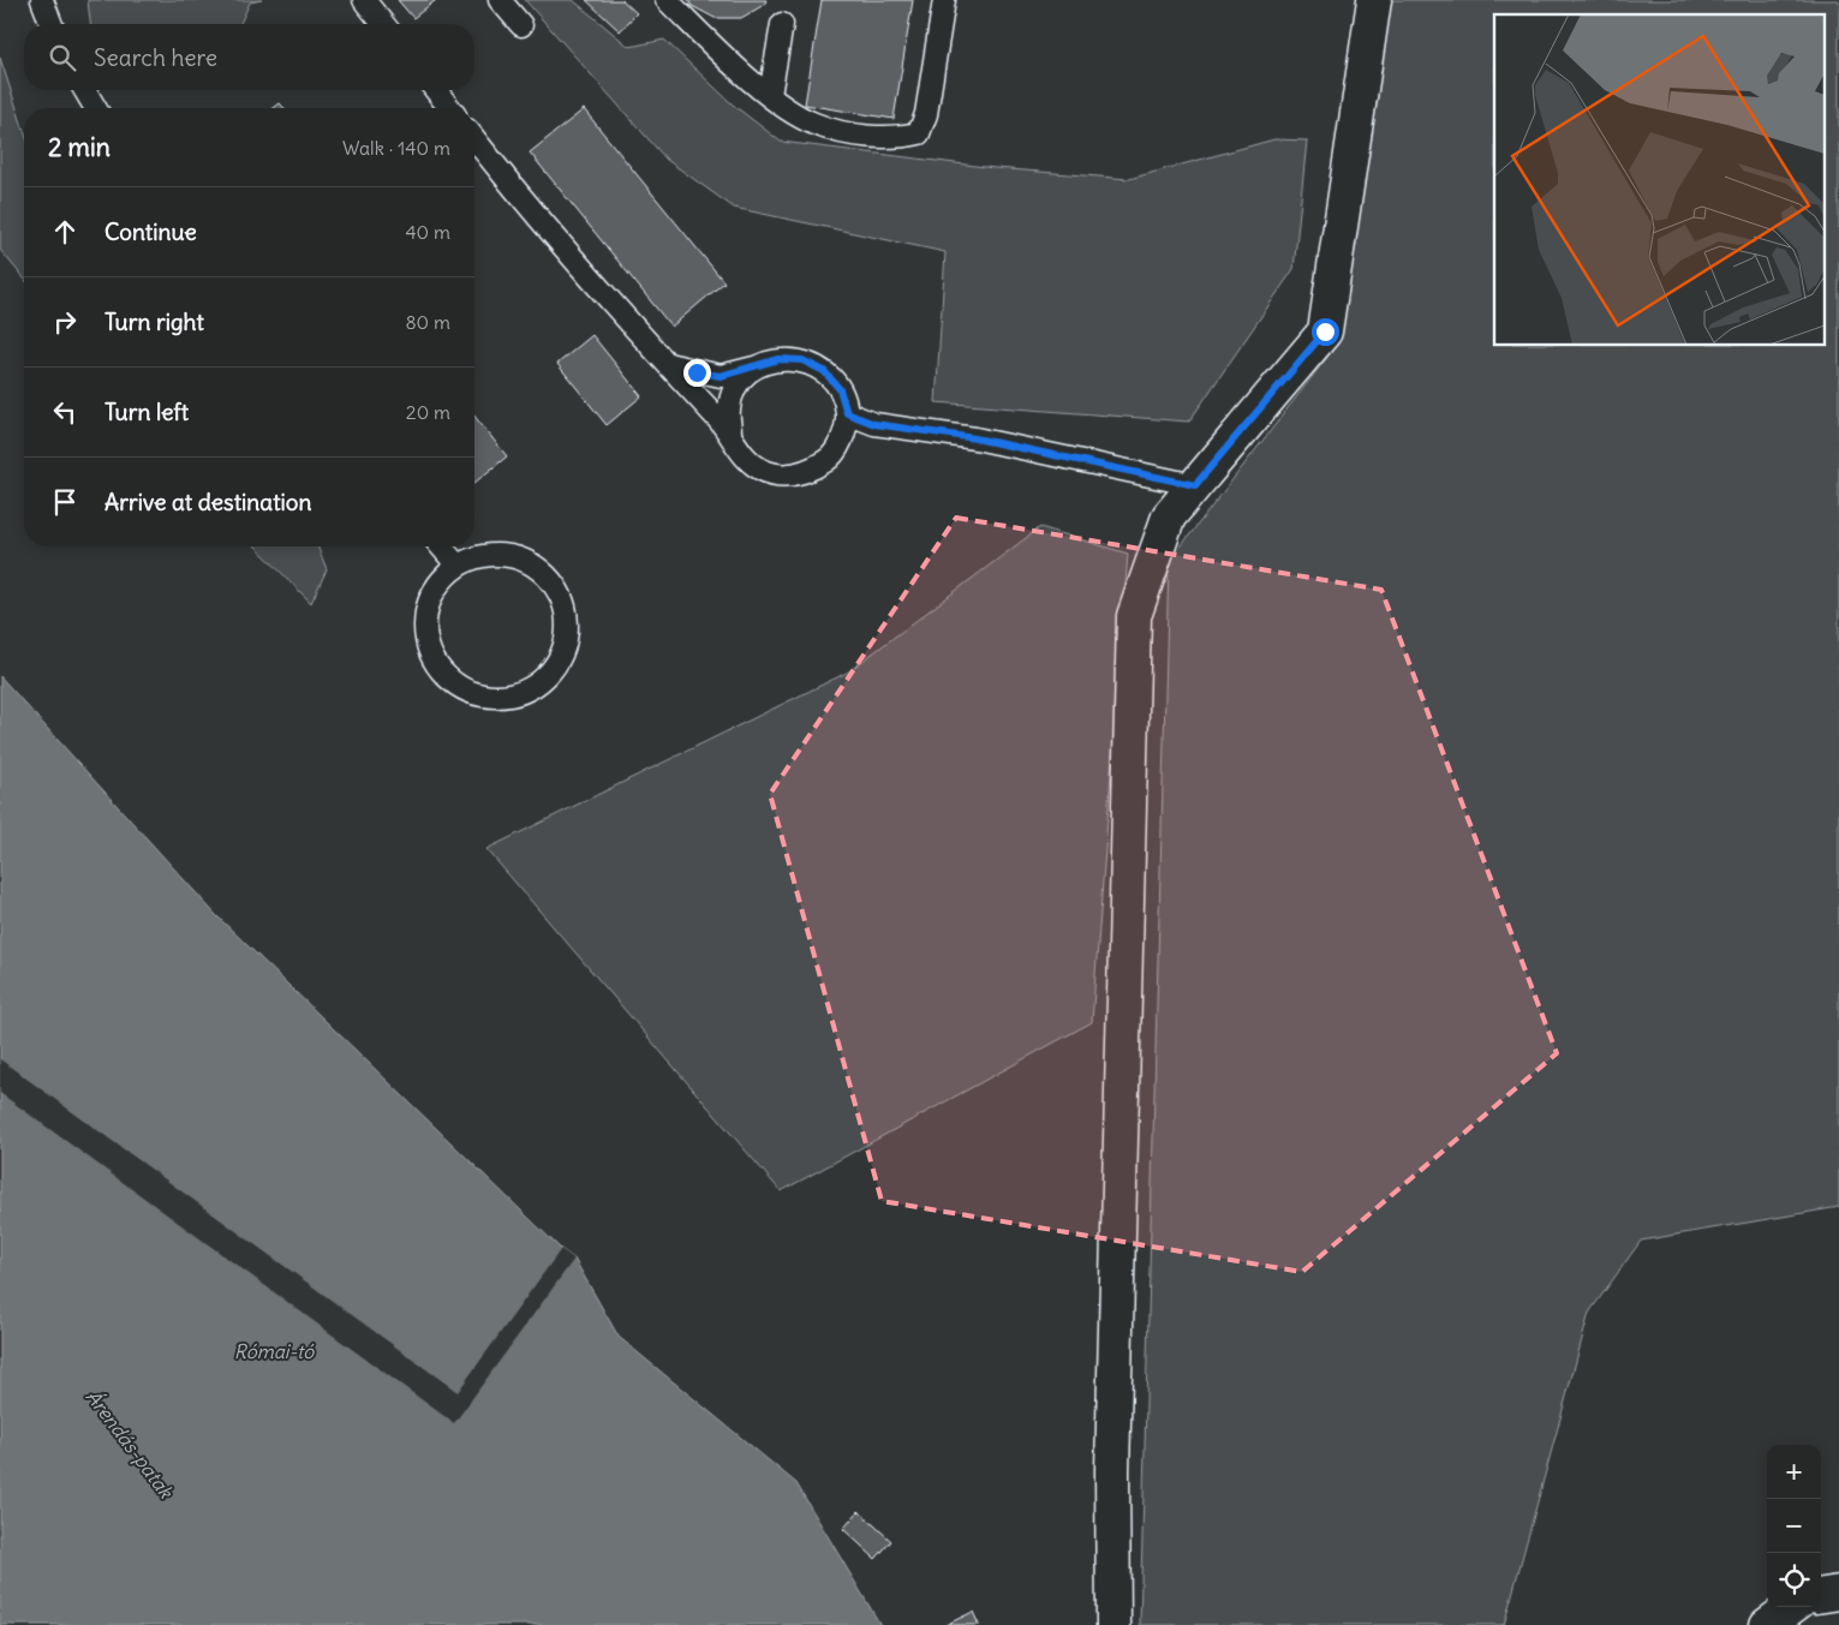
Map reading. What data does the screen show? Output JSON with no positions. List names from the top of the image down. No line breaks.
{"water":["Római-tó","Árendás-patak"],"page":{"search":"Search here","heading":["2 min","Walk · 140 m"],"list":[["Continue","40 m"],["Turn right","80 m"],["Turn left","20 m"],"Arrive at destination"],"map_buttons":["+","−"]}}
